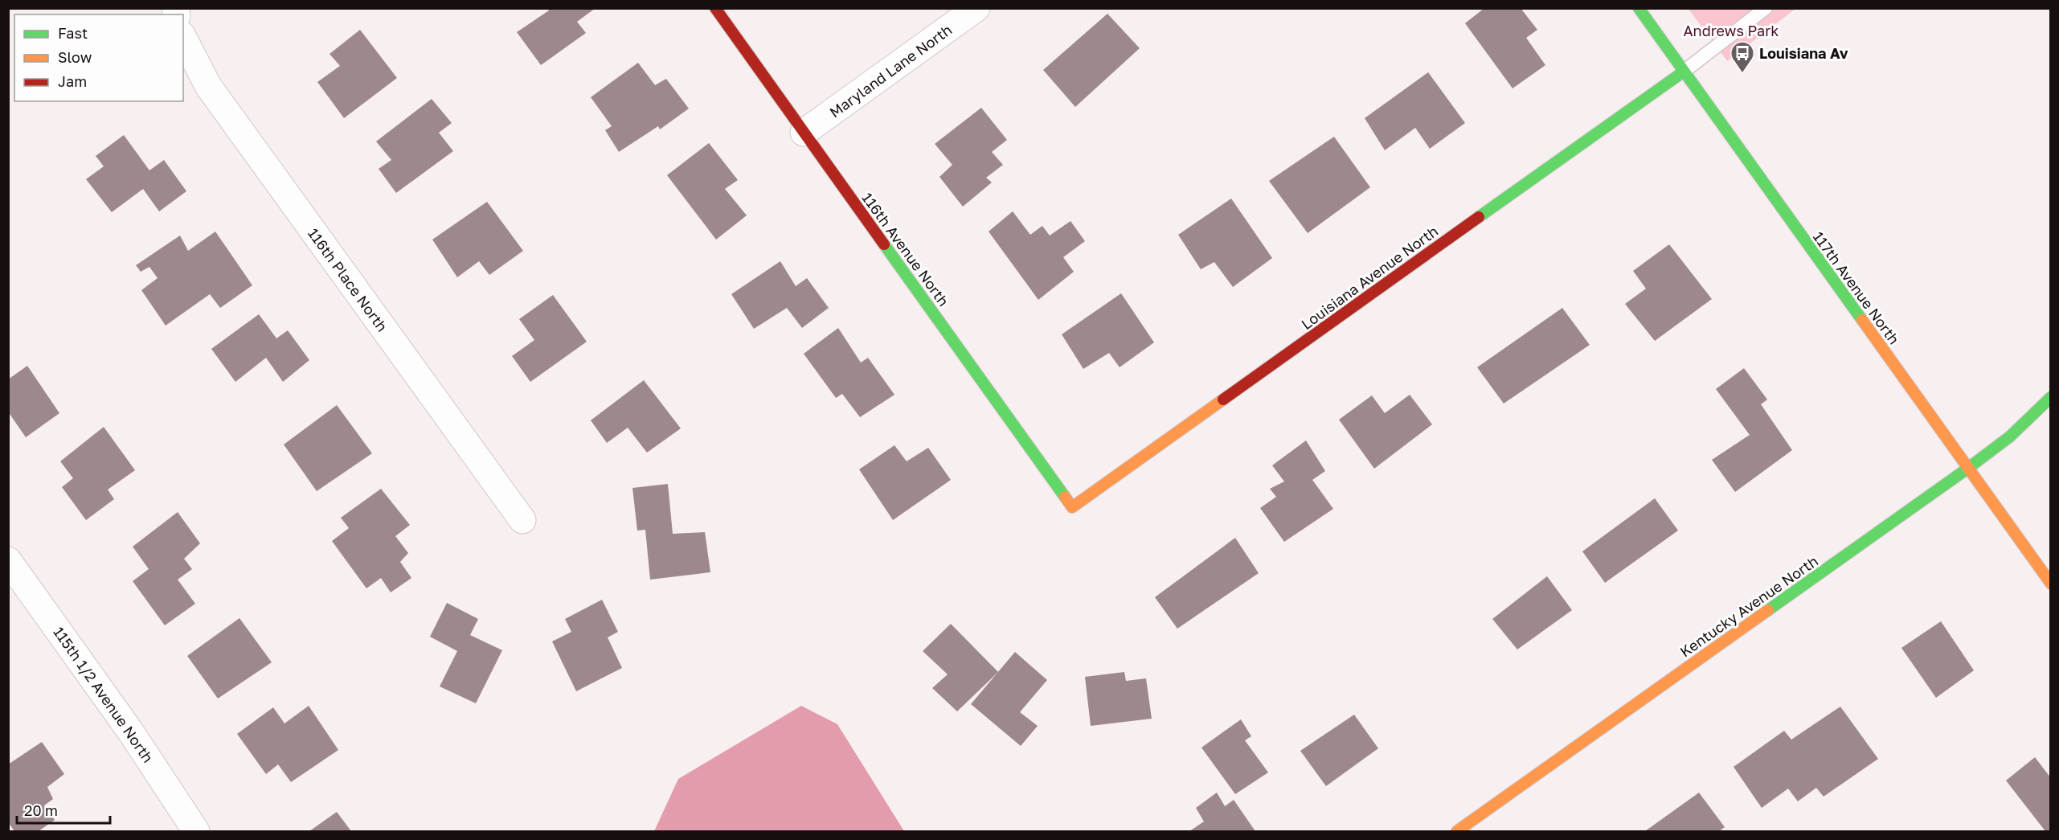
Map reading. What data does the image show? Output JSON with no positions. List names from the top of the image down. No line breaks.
{"streets":{"street":["Maryland Lane North","116th Avenue North","Louisiana Avenue North","116th Place North","117th Avenue North","Kentucky Avenue North","115th 1/2 Avenue North"]},"crossings":[["Maryland Lane North","116th Avenue North"],["116th Avenue North","Louisiana Avenue North"],["Louisiana Avenue North","117th Avenue North"],["117th Avenue North","Kentucky Avenue North"]],"parks":["Andrews Park"],"places":{"bus stop":["Louisiana Av"]},"legend":["Fast","Slow","Jam"],"scale_bar":"20 m"}
